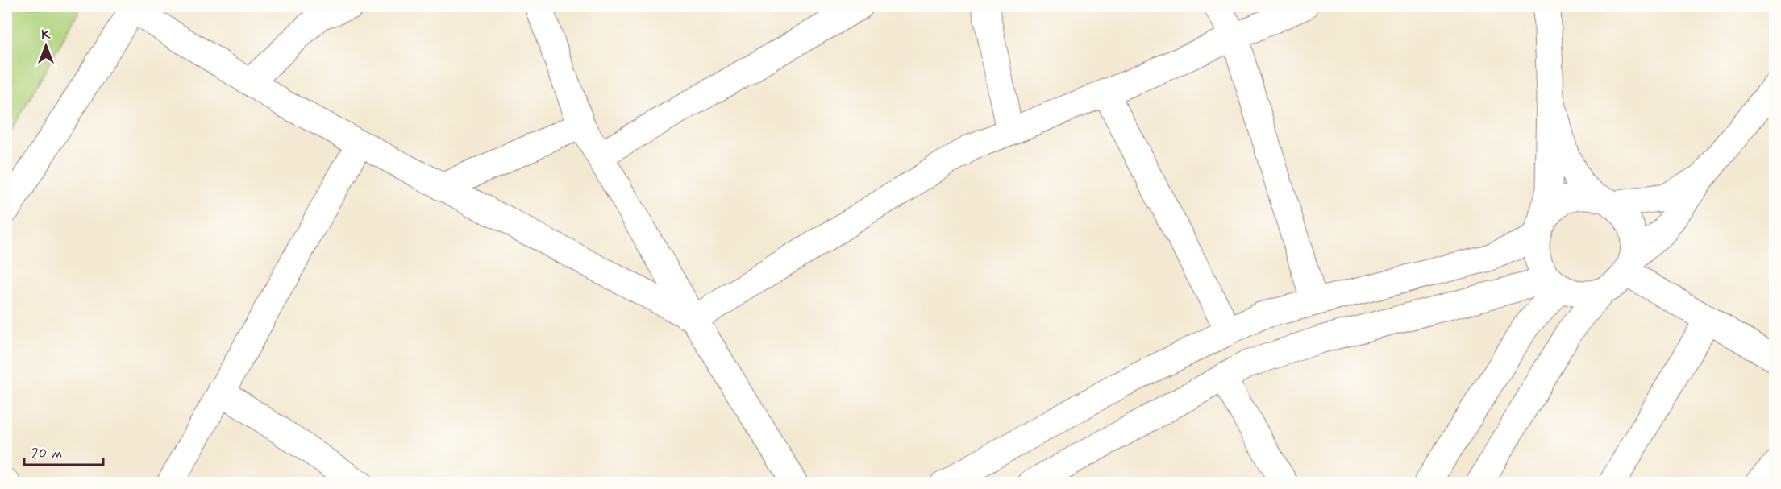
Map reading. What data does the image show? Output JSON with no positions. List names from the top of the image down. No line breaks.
{"scale_bar":"20 m","north":"top"}
